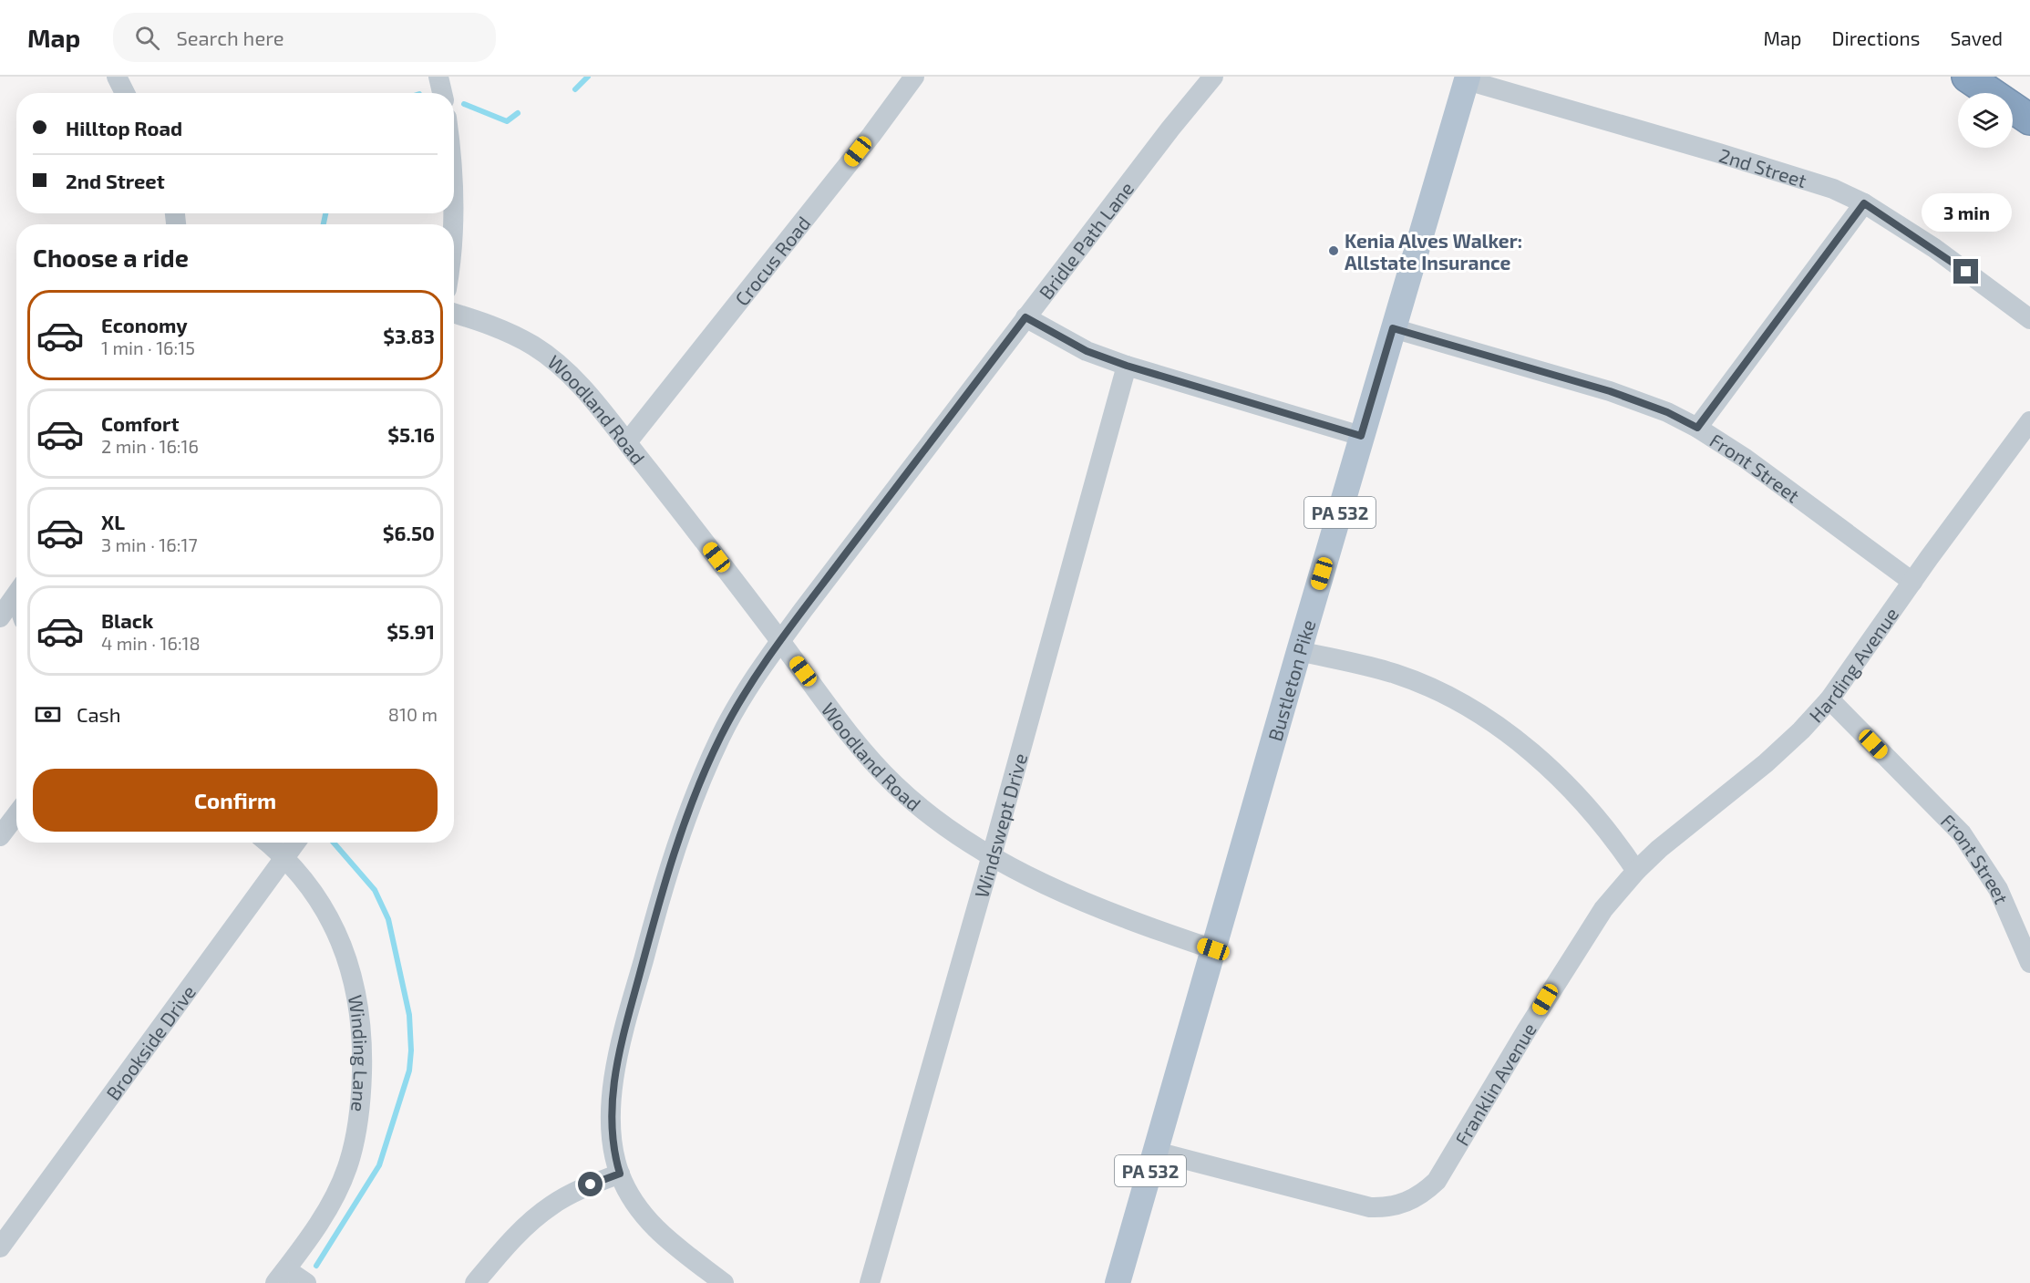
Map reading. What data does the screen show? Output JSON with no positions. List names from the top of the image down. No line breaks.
{"streets":{"main road":["PA 532","Bustleton Pike"],"street":["2nd Street","Bridle Path Lane","Crocus Road","Woodland Road","Front Street","Harding Avenue","Windswept Drive","Brookside Drive","Winding Lane","Franklin Avenue"]},"crossings":[["2nd Street","Bustleton Pike"],["Bridle Path Lane","Woodland Road"],["Crocus Road","Woodland Road"],["Woodland Road","Bustleton Pike"],["Woodland Road","Windswept Drive"],["Front Street","Harding Avenue"],["Front Street","Bustleton Pike"],["Harding Avenue","Franklin Avenue"],["Bustleton Pike","Franklin Avenue"],["Brookside Drive","Winding Lane"]],"places":["Kenia Alves Walker: Allstate Insurance"],"page":{"header":"Map","search":"Search here","nav":["Map","Directions","Saved"],"banner":["Hilltop Road","2nd Street"],"bubble":"3 min","heading":"Choose a ride","list":[{"name":"Economy","note":"1 min · 16:15","value":"$3.83"},{"name":"Comfort","note":"2 min · 16:16","value":"$5.16"},{"name":"XL","note":"3 min · 16:17","value":"$6.50"},{"name":"Black","note":"4 min · 16:18","value":"$5.91"}],"pay":["Cash","810 m"],"buttons":"Confirm"}}
